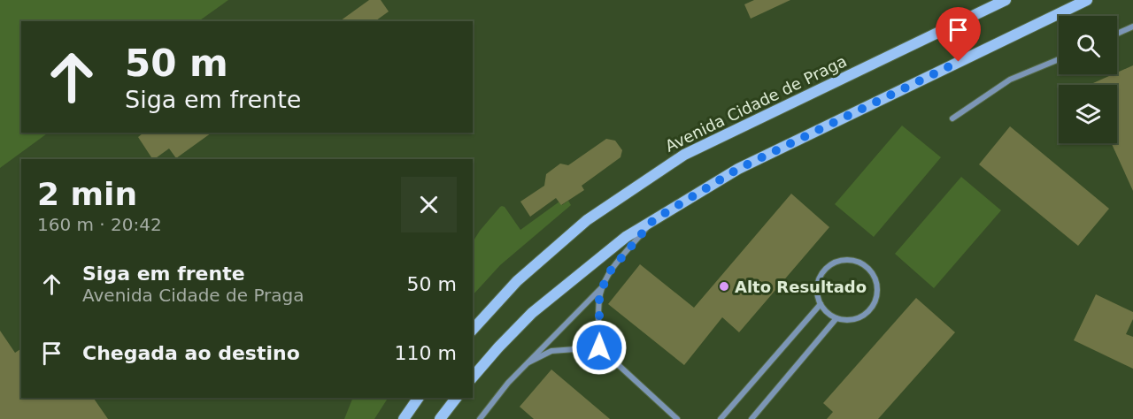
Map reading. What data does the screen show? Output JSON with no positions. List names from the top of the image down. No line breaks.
{"streets":{"main road":["Avenida Cidade de Praga"]},"places":["Alto Resultado"],"page":{"turn":["50 m","Siga em frente"],"heading":["2 min","160 m · 20:42"],"list":[{"name":"Siga em frente","note":"Avenida Cidade de Praga","value":"50 m"},{"name":"Chegada ao destino","value":"110 m"}]}}
